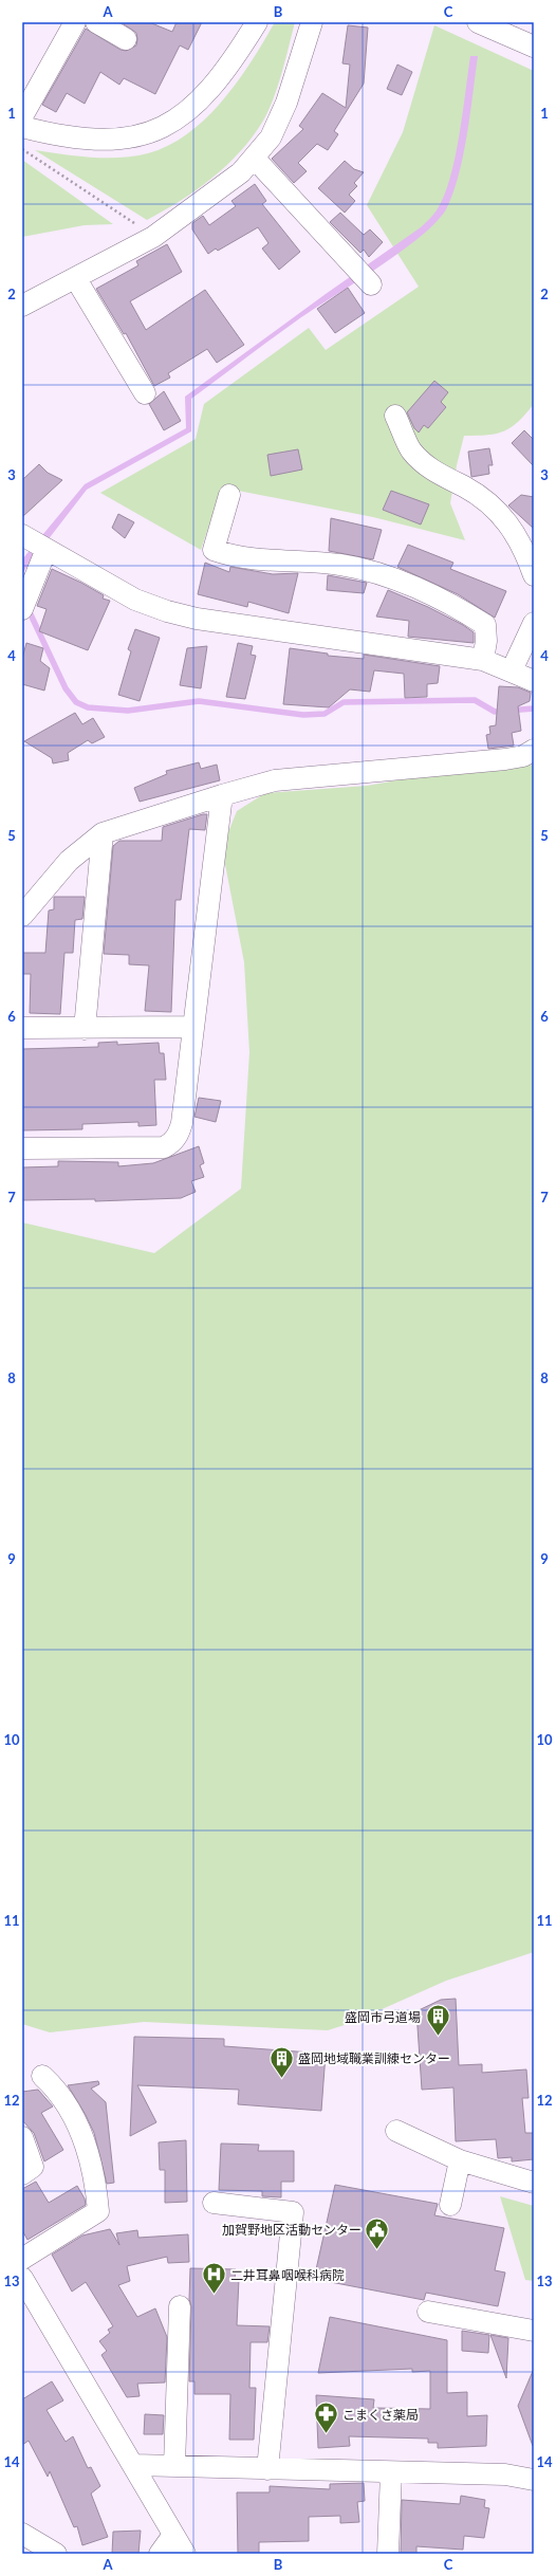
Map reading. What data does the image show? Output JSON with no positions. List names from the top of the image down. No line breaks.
{"places":{"building":["盛岡市弓道場","盛岡地域職業訓練センター"],"public building":["加賀野地区活動センター"],"hospital":["二井耳鼻咽喉科病院"],"pharmacy":["こまくさ薬局"]},"grid":{"columns":["A","B","C"],"rows":["1","2","3","4","5","6","7","8","9","10","11","12","13","14"]}}
